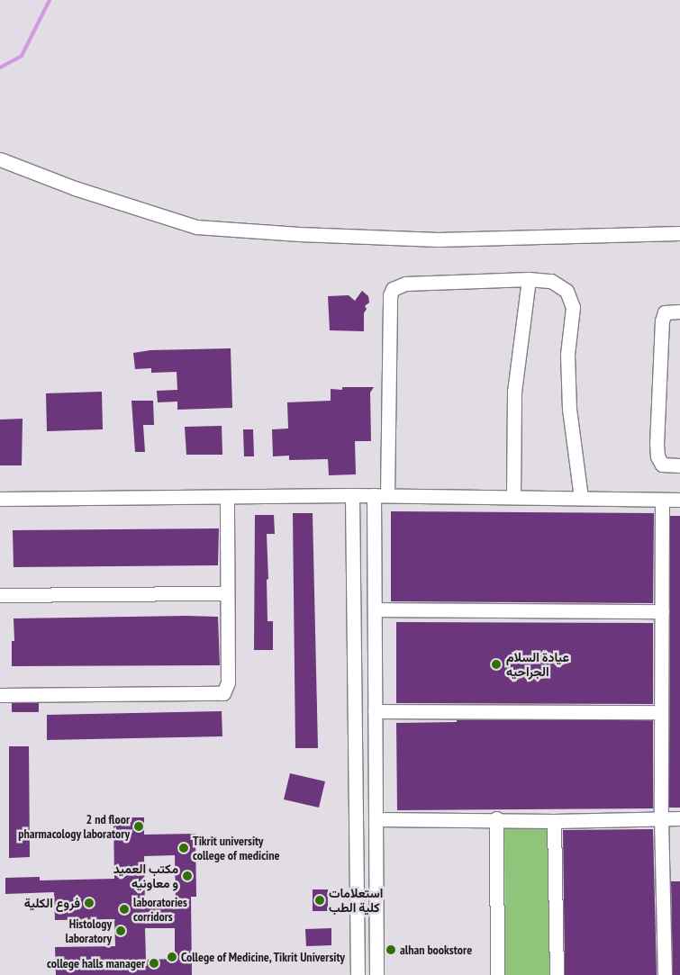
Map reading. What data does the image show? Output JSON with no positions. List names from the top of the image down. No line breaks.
{"places":["عيادة السلام الجراحيه","2 nd floor pharmacology laboratory","Tikrit university college of medicine","مكتب العميد و معاونيه","استعلامات كلية الطب","فروع الكلية","laboratories corridors","Histology laboratory","alhan bookstore","College of Medicine, Tikrit University","college halls manager"]}
